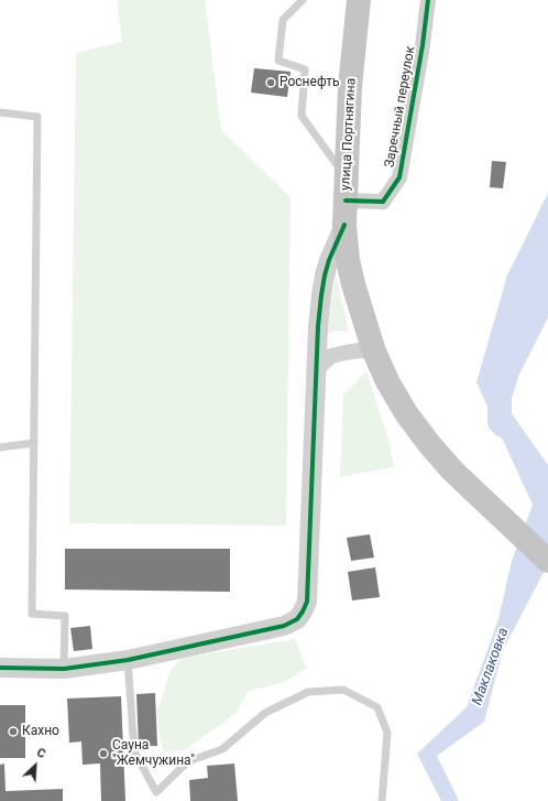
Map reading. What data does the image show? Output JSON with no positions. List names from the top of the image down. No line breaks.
{"streets":{"main road":["улица Портнягина"],"street":["Заречный переулок"]},"crossings":[["Заречный переулок","улица Портнягина"]],"water":["Маклаковка"],"places":["Роснефть","Кахно","Сауна \"Жемчужина\""],"north":"top right"}
